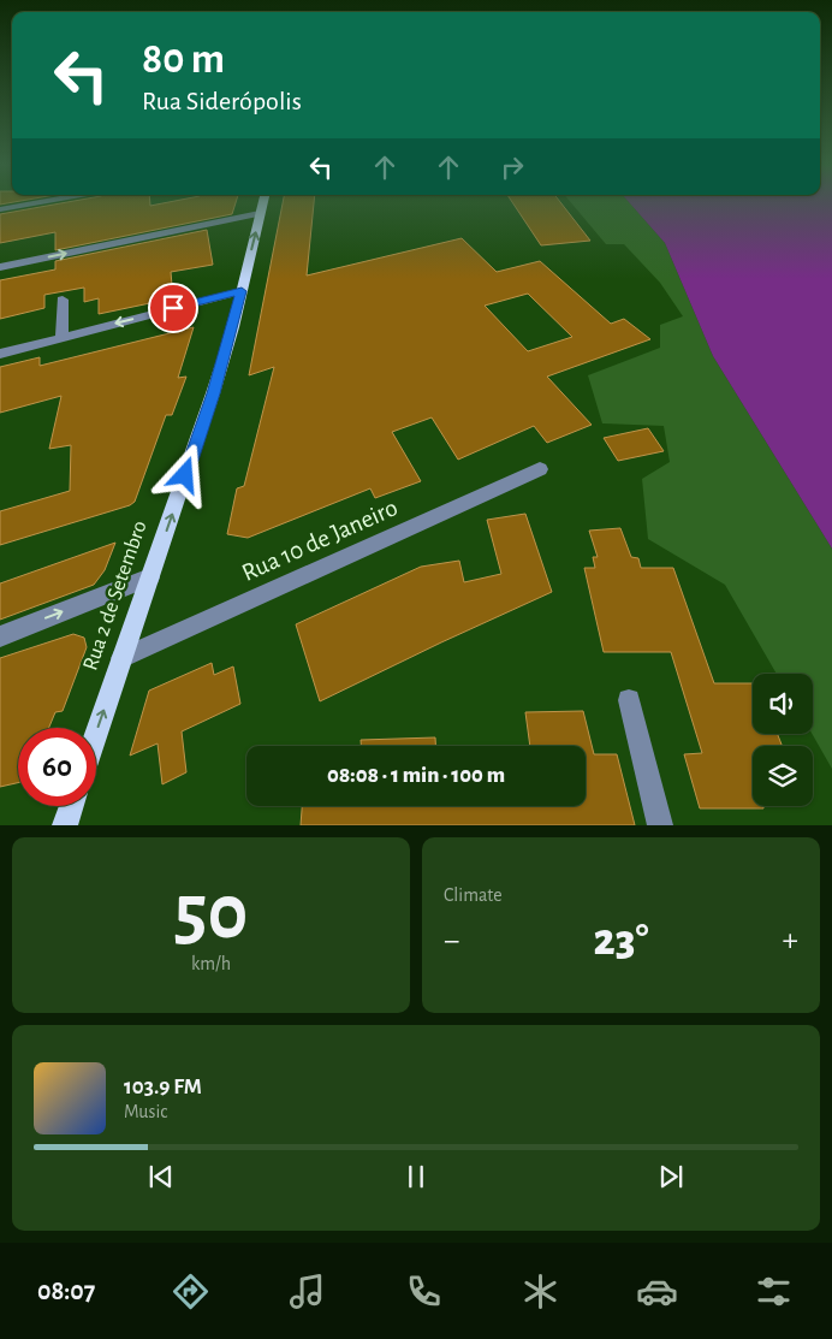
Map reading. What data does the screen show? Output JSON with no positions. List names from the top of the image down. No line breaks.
{"streets":{"main road":["Rua 2 de Setembro"],"street":["Rua 10 de Janeiro"]},"crossings":[["Rua 10 de Janeiro","Rua 2 de Setembro"]],"one_way":["Rua 2 de Setembro"],"page":{"turn":["80 m","Rua Siderópolis"],"limit":"60","trip":"08:08 · 1 min · 100 m","tile":[["50","km/h"],"Climate"],"heat":["−","23°","+"],"song":["103.9 FM","Music"],"tabs":"08:07"}}
